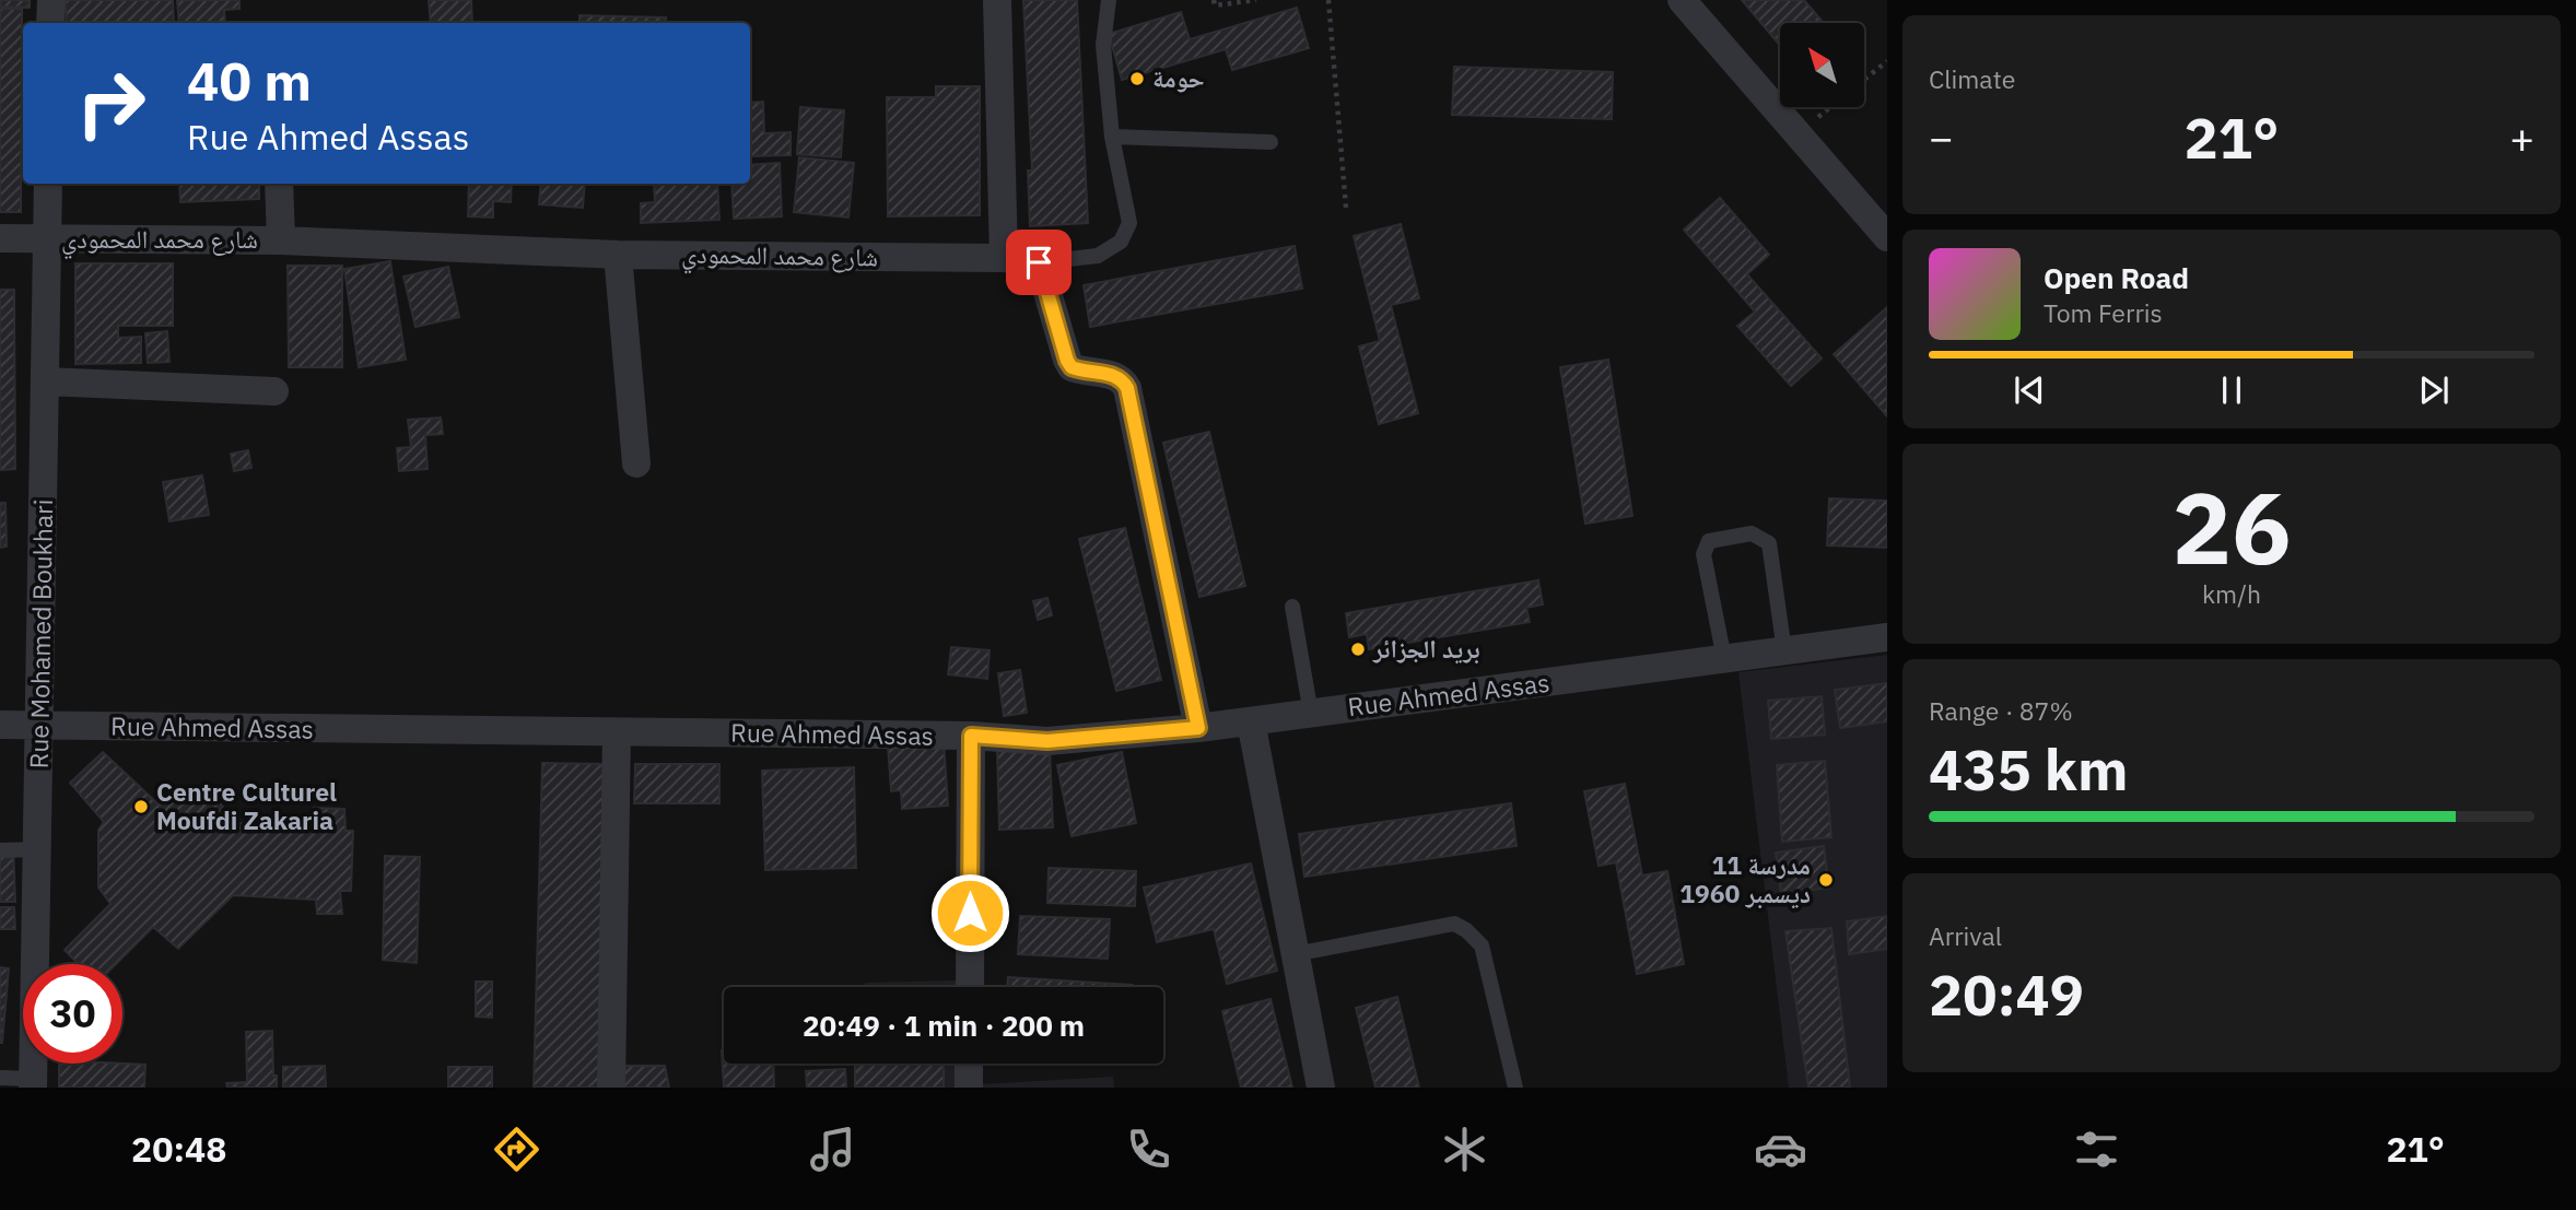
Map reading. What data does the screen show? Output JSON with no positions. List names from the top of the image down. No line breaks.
{"streets":{"street":["شارع محمد المحمودي","Rue Mohamed Boukhari","Rue Ahmed Assas"]},"crossings":[["شارع محمد المحمودي","Rue Mohamed Boukhari"],["Rue Mohamed Boukhari","Rue Ahmed Assas"]],"places":["حومة","بريد الجزائر","Centre Culturel Moufdi Zakaria","مدرسة 11 ديسمبر 1960"],"north":"top left","page":{"tile":["Climate",["26","km/h"],["Range · 87%","435 km"],["Arrival","20:49"]],"turn":["40 m","Rue Ahmed Assas"],"heat":["−","21°","+"],"song":["Open Road","Tom Ferris"],"limit":"30","trip":"20:49 · 1 min · 200 m","tabs":["20:48","21°"]}}
